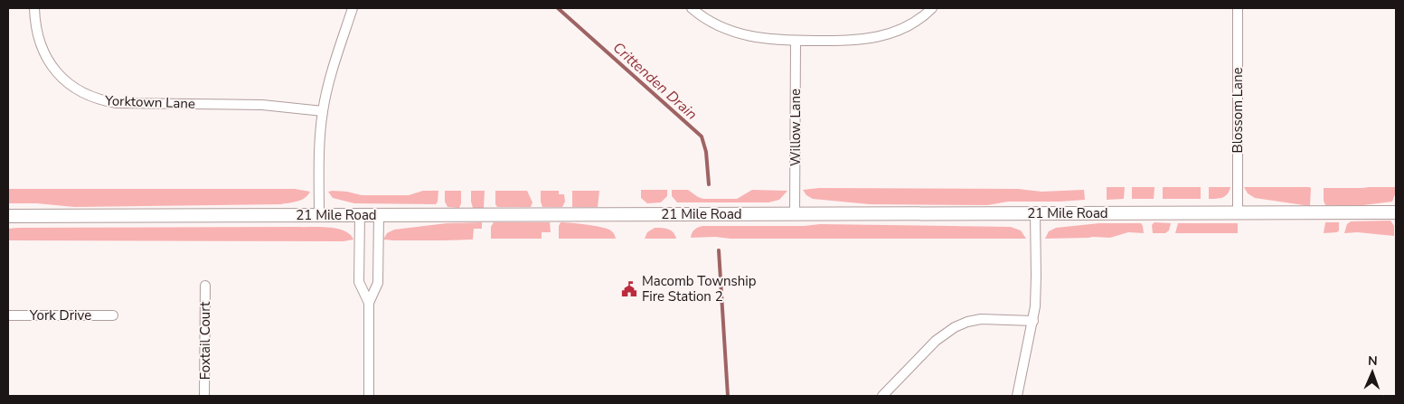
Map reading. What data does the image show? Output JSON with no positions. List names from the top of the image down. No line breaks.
{"streets":{"street":["Yorktown Lane","Blossom Lane","Willow Lane","21 Mile Road","York Drive","Foxtail Court"]},"crossings":[["Blossom Lane","21 Mile Road"],["Willow Lane","21 Mile Road"]],"water":["Crittenden Drain"],"places":{"public building":["Macomb Township Fire Station 2"]},"north":"top"}
